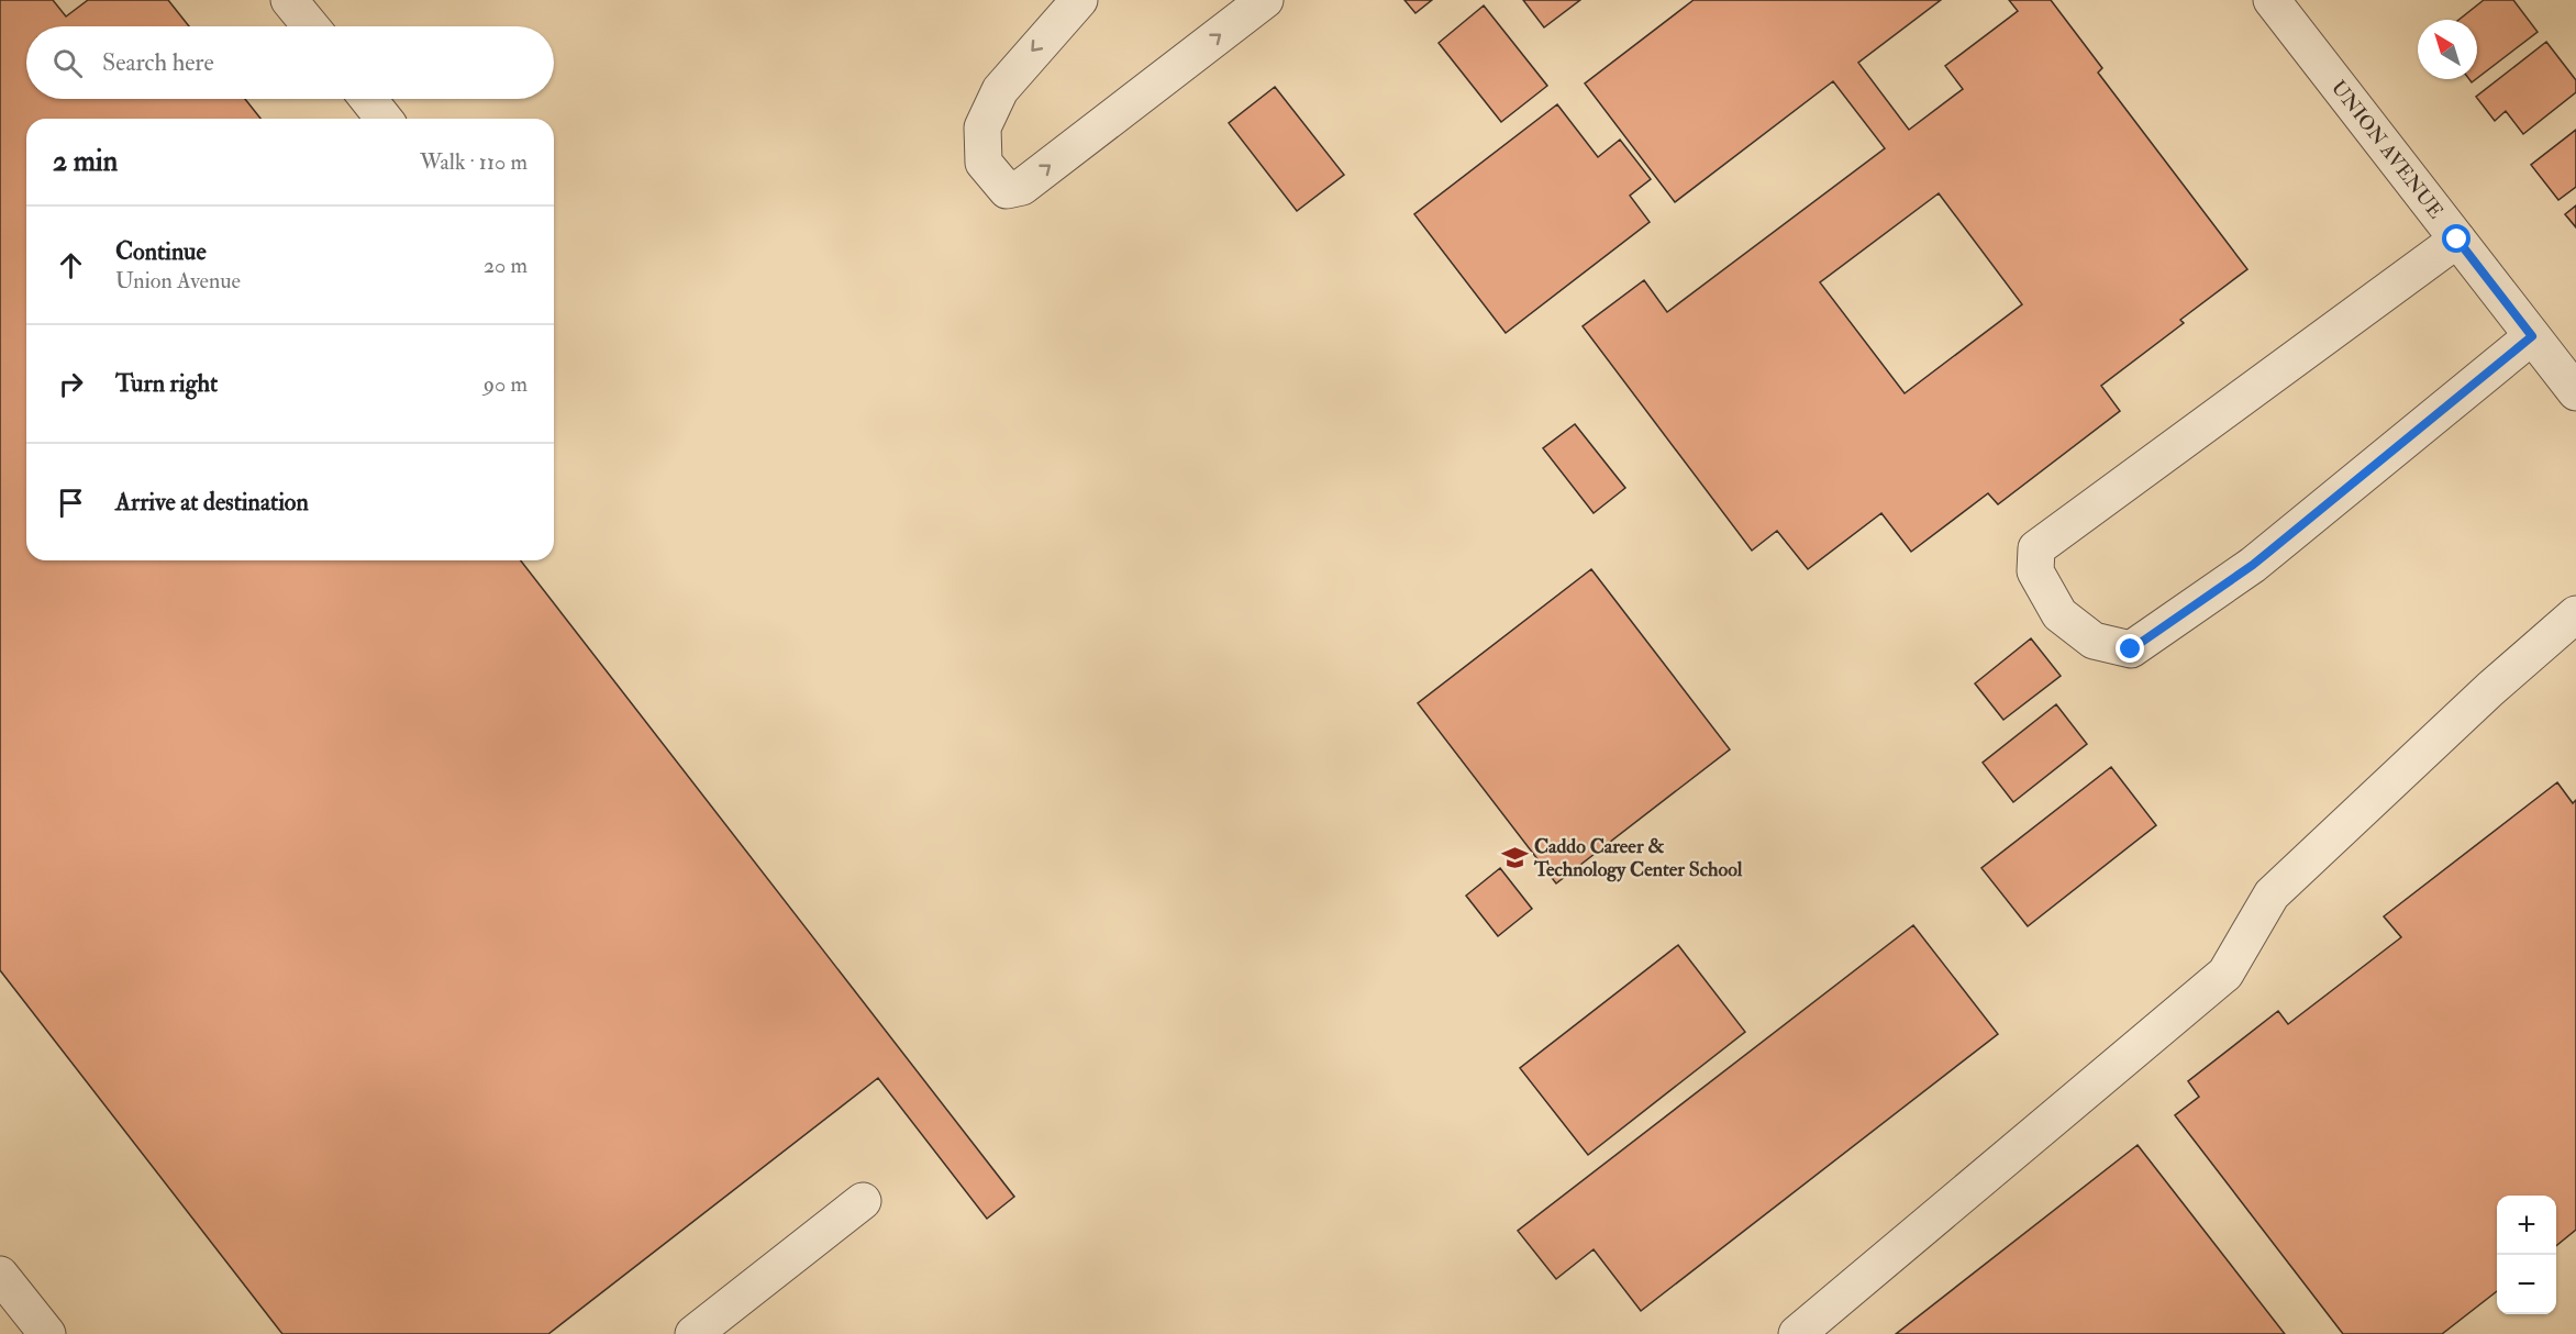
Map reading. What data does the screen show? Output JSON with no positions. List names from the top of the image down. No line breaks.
{"streets":{"street":["UNION AVENUE"]},"places":{"school or university":["Caddo Career & Technology Center School"]},"north":"top left","page":{"search":"Search here","heading":["2 min","Walk · 110 m"],"list":[["Continue","Union Avenue","20 m"],["Turn right","90 m"],"Arrive at destination"],"map_buttons":["+","−"]}}
